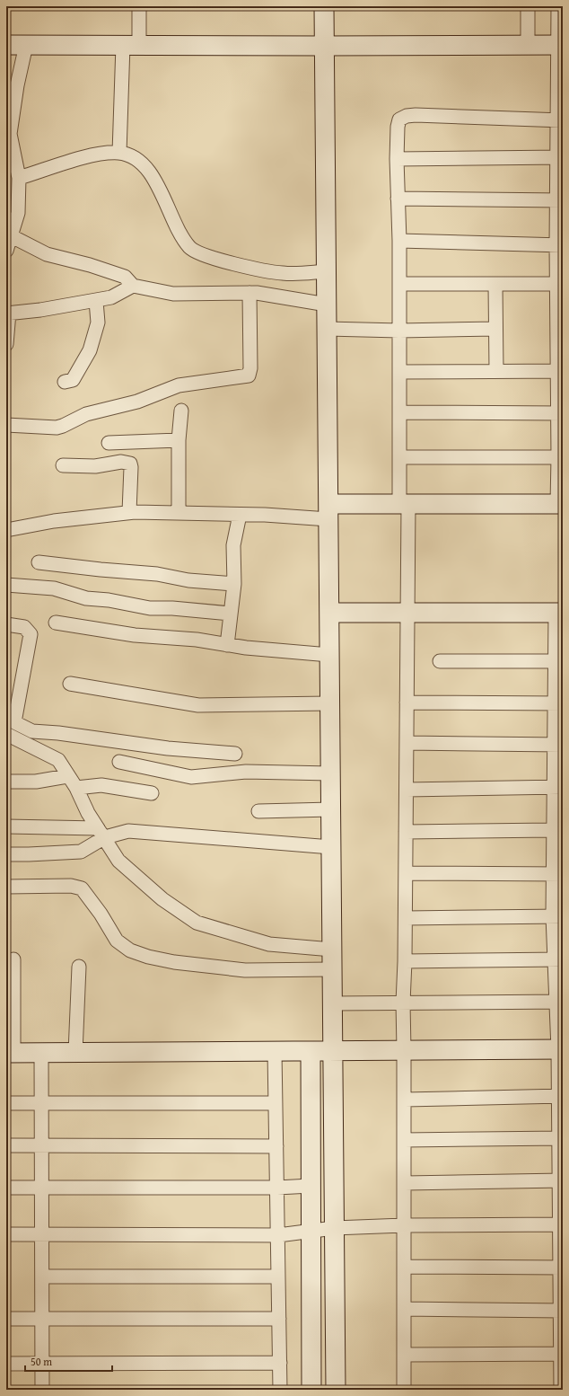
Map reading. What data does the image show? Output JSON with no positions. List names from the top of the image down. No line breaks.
{"scale_bar":"50 m"}
